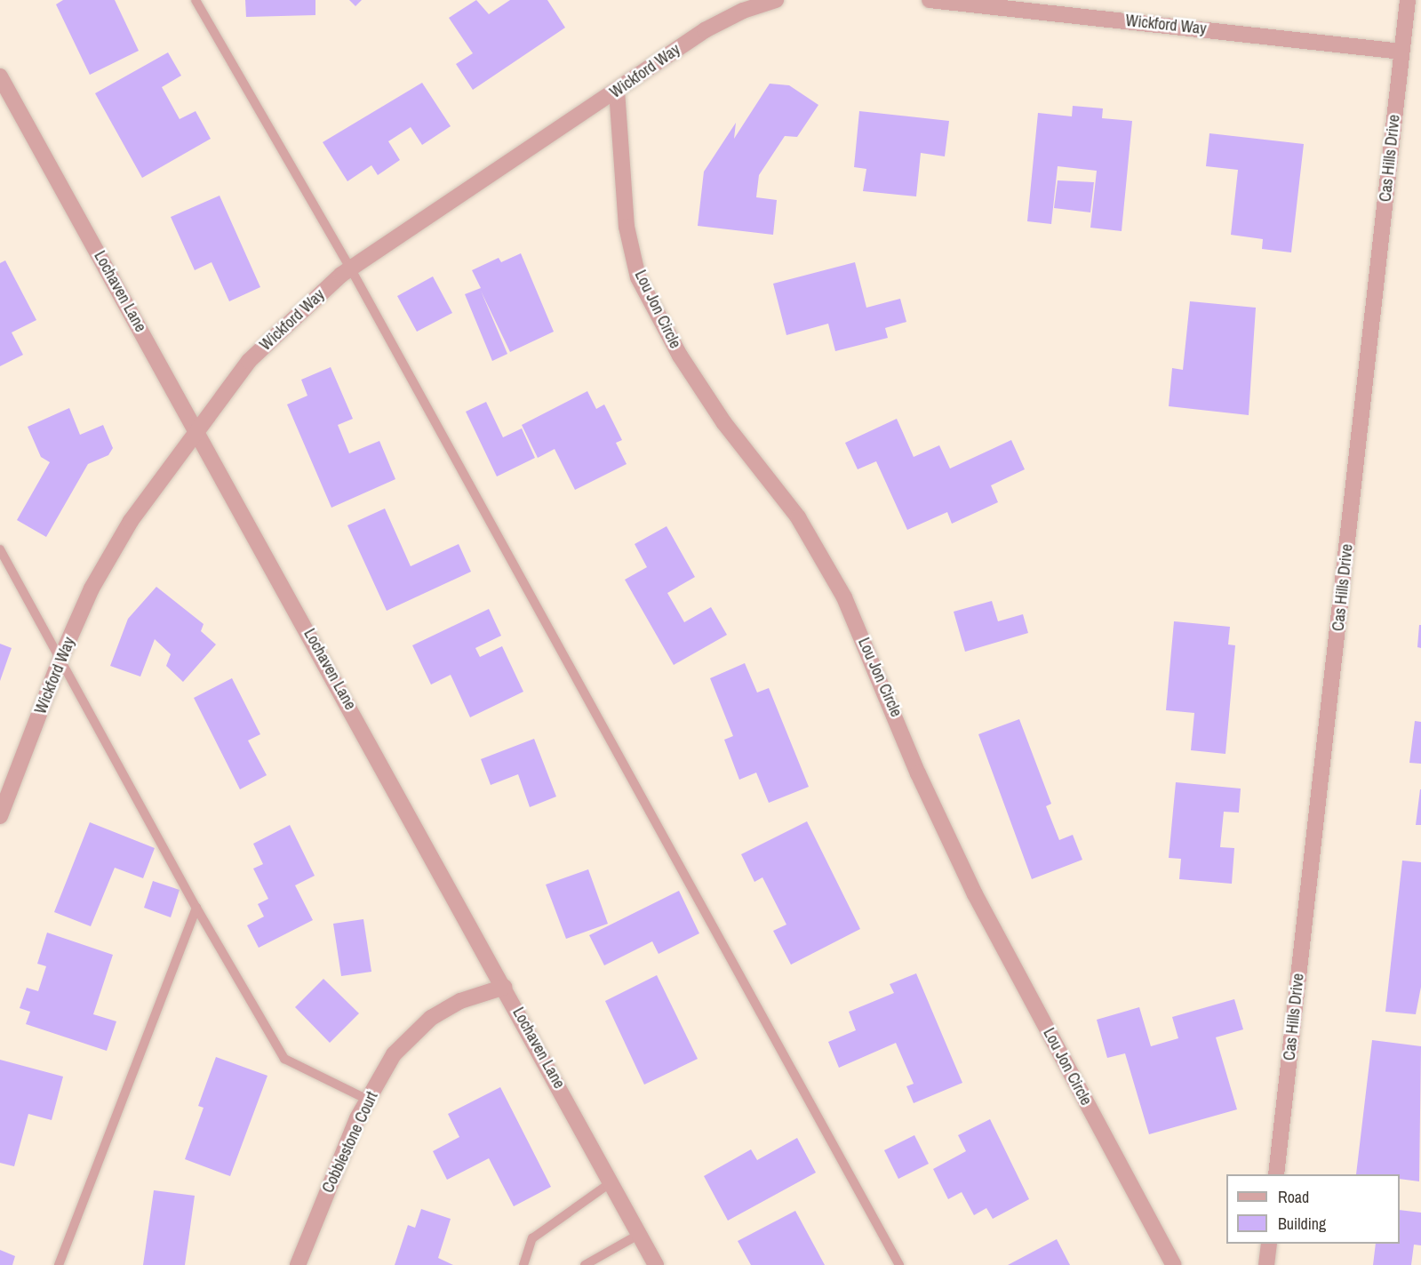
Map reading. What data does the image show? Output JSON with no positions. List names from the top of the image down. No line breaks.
{"streets":{"street":["Wickford Way","Cas Hills Drive","Lochaven Lane","Lou Jon Circle","Cobblestone Court"]},"crossings":[["Wickford Way","Cas Hills Drive"],["Wickford Way","Lochaven Lane"],["Wickford Way","Lou Jon Circle"],["Lochaven Lane","Cobblestone Court"]],"legend":["Road","Building"]}
